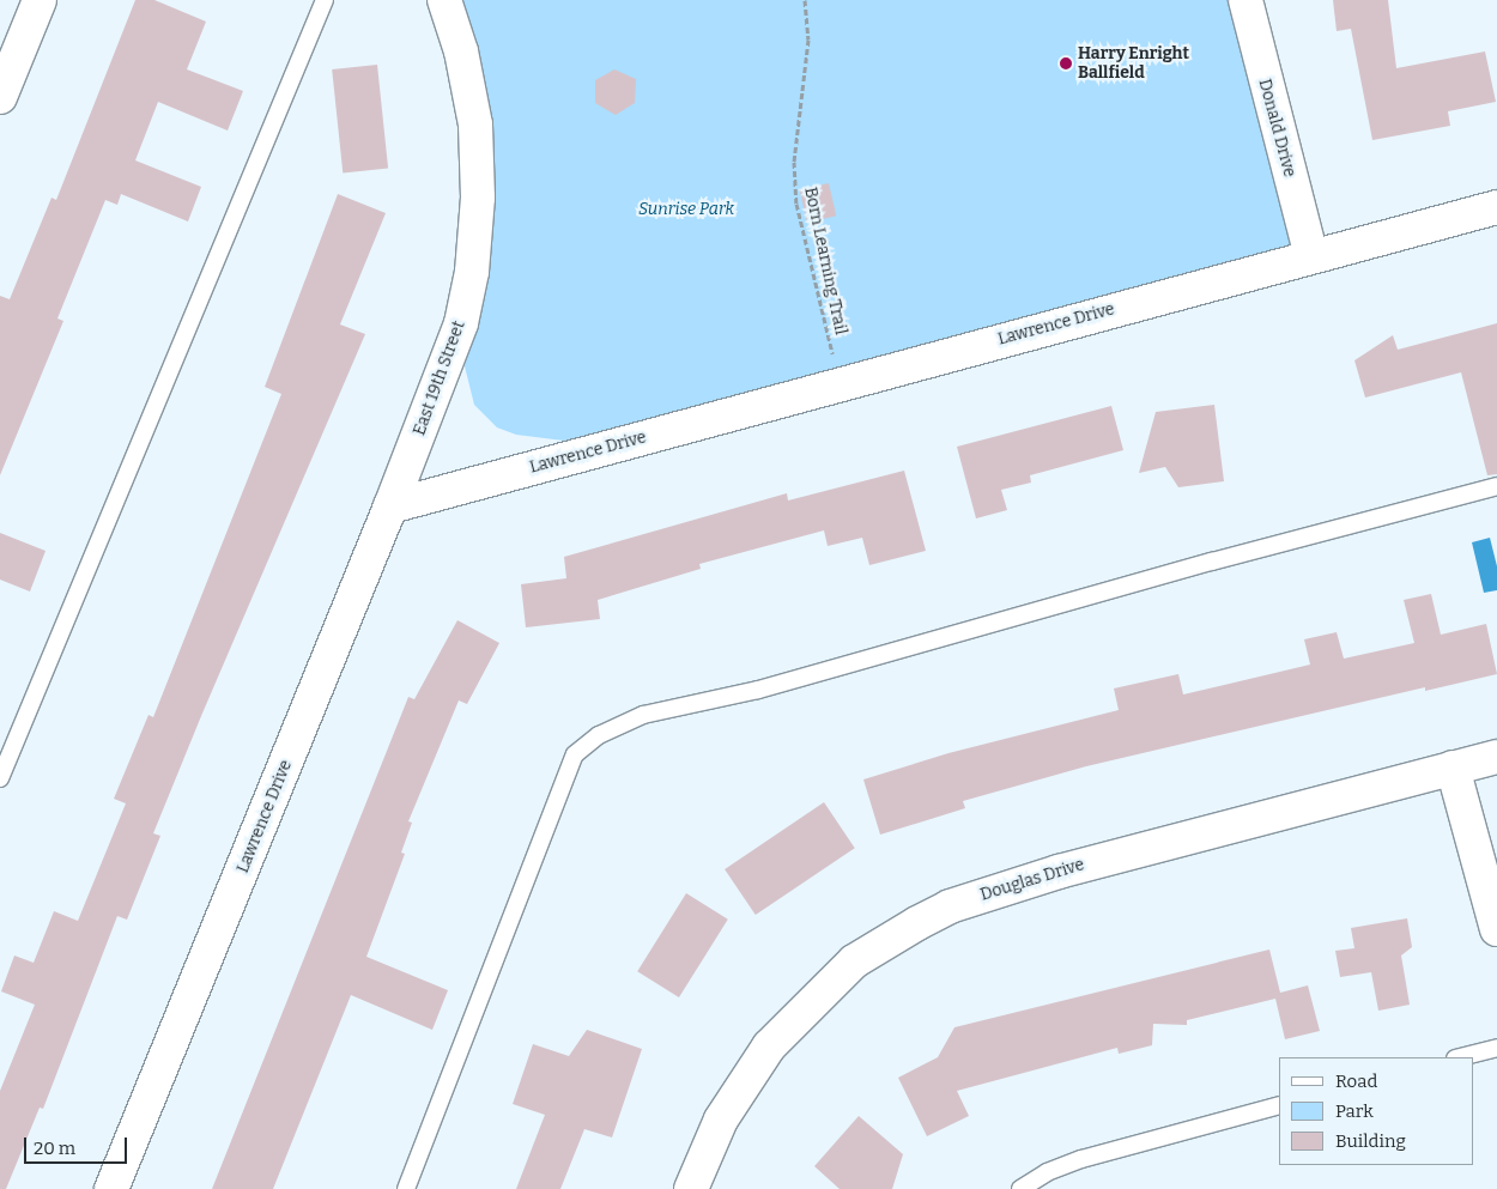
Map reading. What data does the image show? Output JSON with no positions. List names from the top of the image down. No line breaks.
{"streets":{"street":["Donald Drive","Lawrence Drive","East 19th Street","Douglas Drive"],"path":["Born Learning Trail"]},"crossings":[["Donald Drive","Lawrence Drive"],["Born Learning Trail","Lawrence Drive"],["Lawrence Drive","East 19th Street"]],"parks":["Sunrise Park"],"places":["Harry Enright Ballfield"],"legend":["Road","Park","Building"],"scale_bar":"20 m"}
